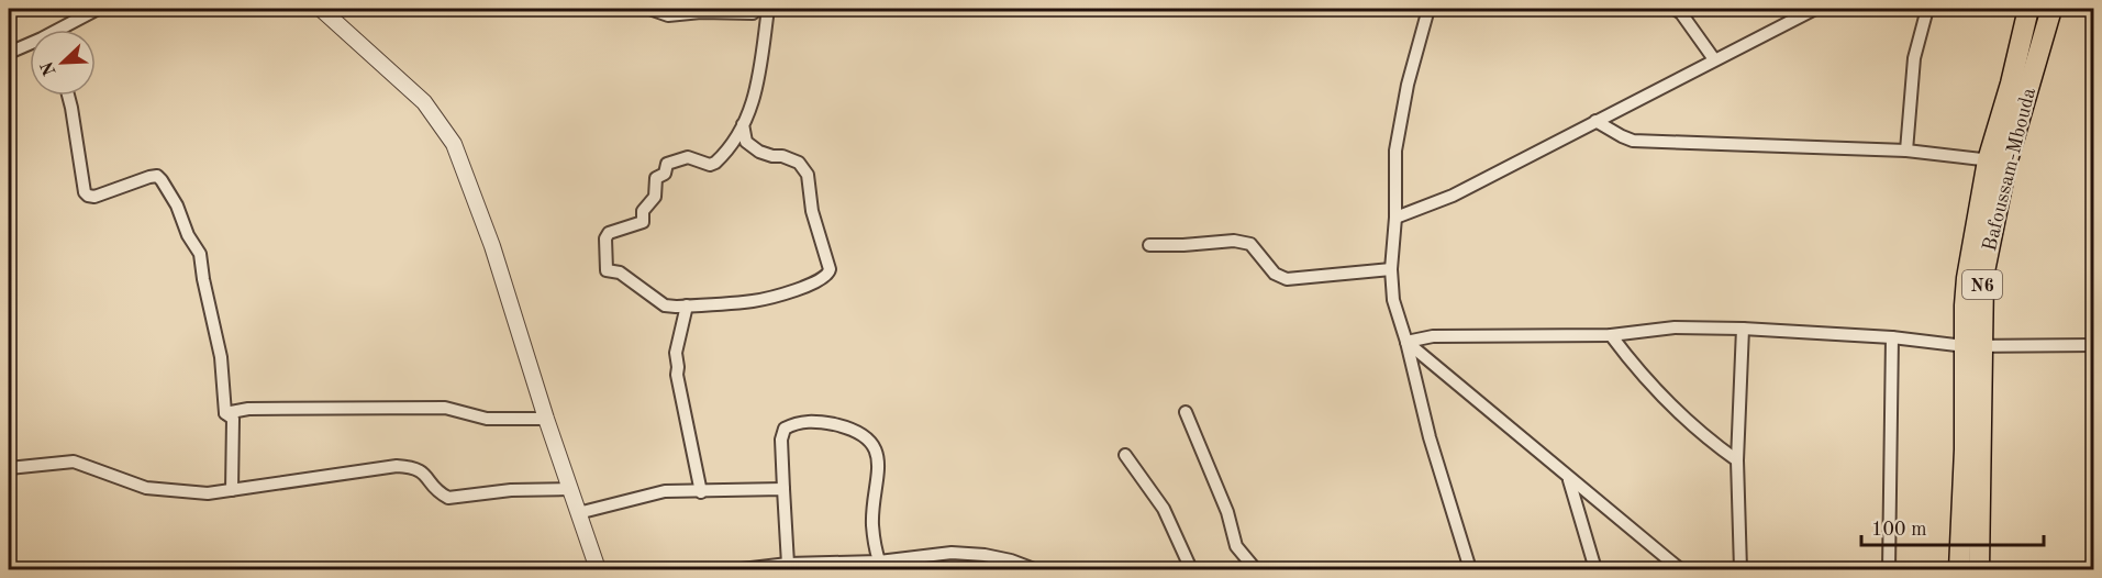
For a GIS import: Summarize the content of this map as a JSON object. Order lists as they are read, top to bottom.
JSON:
{
  "streets": {
    "highway": ["Bafoussam-Mbouda", "N6"]
  },
  "scale_bar": "100 m",
  "north": "bottom left"
}
